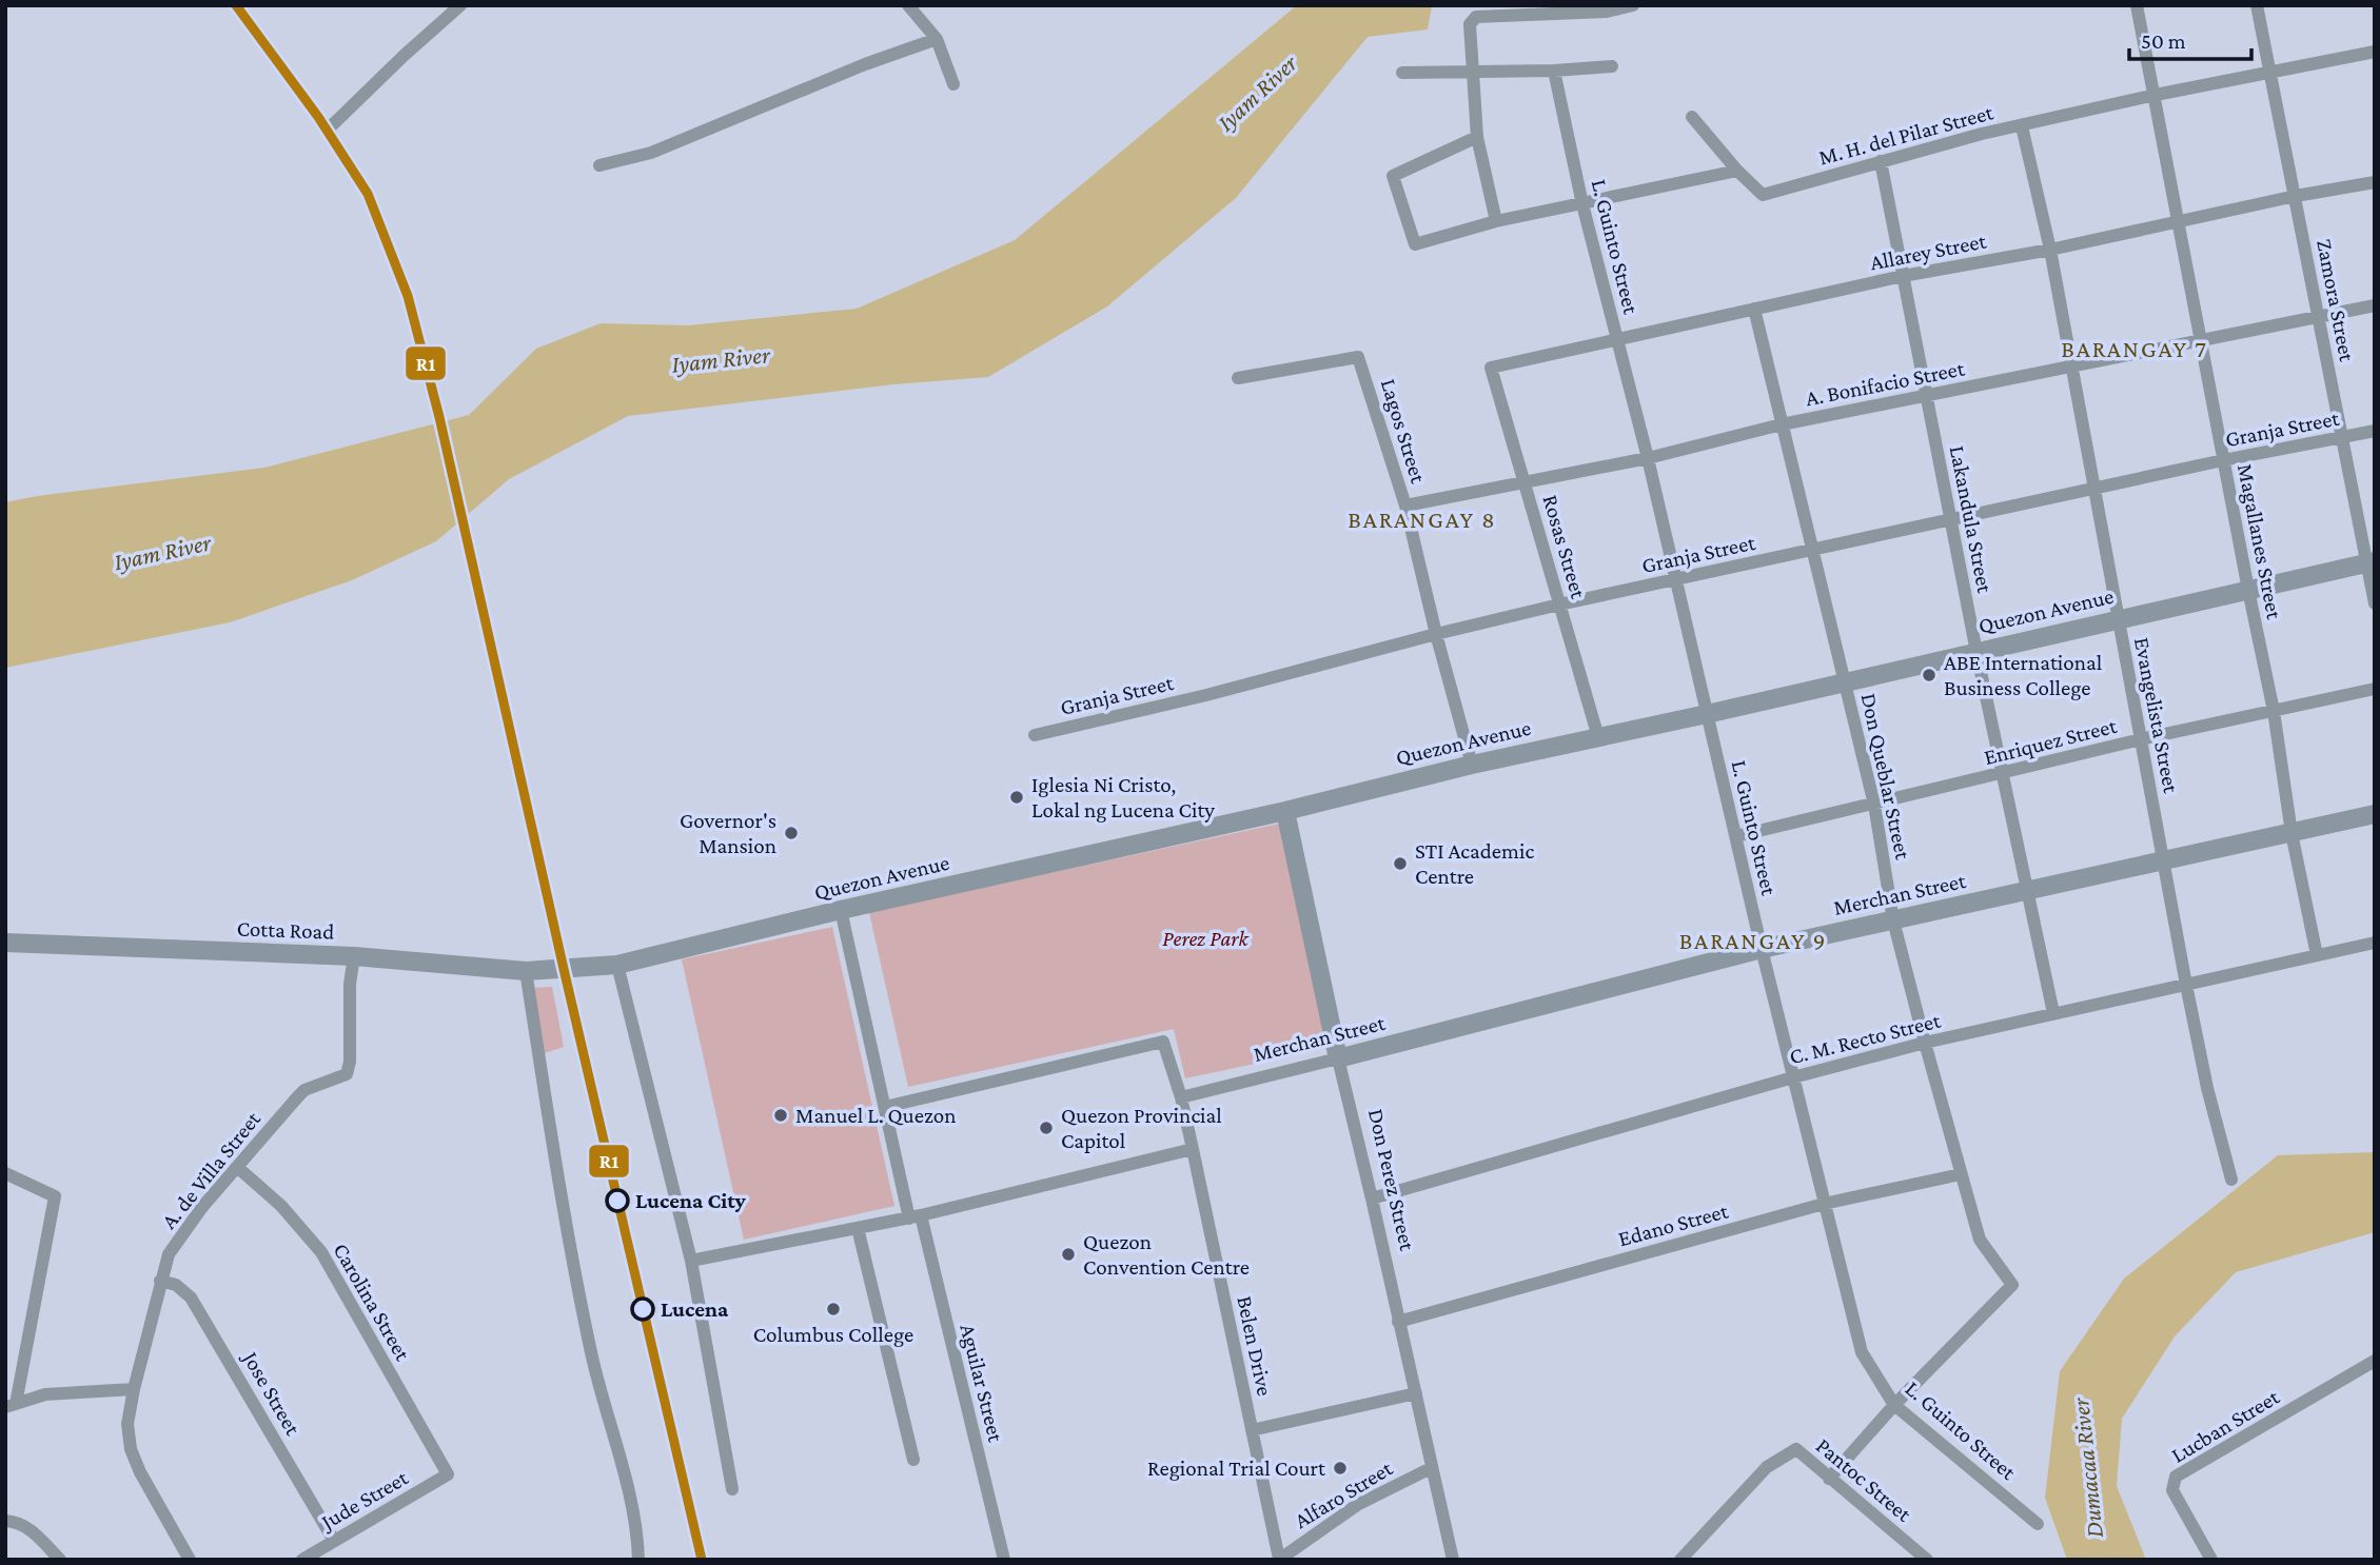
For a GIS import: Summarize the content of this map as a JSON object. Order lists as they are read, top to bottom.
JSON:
{
  "streets": {
    "main road": [
      "Quezon Avenue",
      "Merchan Street",
      "Cotta Road",
      "Don Perez Street"
    ],
    "street": [
      "M. H. del Pilar Street",
      "L. Guinto Street",
      "Allarey Street",
      "Zamora Street",
      "A. Bonifacio Street",
      "Granja Street",
      "Lagos Street",
      "Lakandula Street",
      "Magallanes Street",
      "Rosas Street",
      "Evangelista Street",
      "Enriquez Street",
      "Don Queblar Street",
      "C. M. Recto Street",
      "A. de Villa Street",
      "Edano Street",
      "Carolina Street",
      "Belen Drive",
      "Aguilar Street",
      "Jose Street",
      "Lucban Street",
      "Pantoc Street",
      "Alfaro Street",
      "Jude Street"
    ]
  },
  "crossings": [
    ["M. H. del Pilar Street", "Zamora Street"],
    ["M. H. del Pilar Street", "Lakandula Street"],
    ["M. H. del Pilar Street", "Magallanes Street"],
    ["M. H. del Pilar Street", "Evangelista Street"],
    ["L. Guinto Street", "Allarey Street"],
    ["L. Guinto Street", "A. Bonifacio Street"],
    ["L. Guinto Street", "Granja Street"],
    ["L. Guinto Street", "Quezon Avenue"],
    ["L. Guinto Street", "Enriquez Street"],
    ["L. Guinto Street", "Don Queblar Street"],
    ["L. Guinto Street", "Merchan Street"],
    ["L. Guinto Street", "C. M. Recto Street"],
    ["L. Guinto Street", "Edano Street"],
    ["Allarey Street", "Zamora Street"],
    ["Allarey Street", "Lakandula Street"],
    ["Allarey Street", "Magallanes Street"],
    ["Allarey Street", "Rosas Street"],
    ["Allarey Street", "Evangelista Street"],
    ["Allarey Street", "Don Queblar Street"],
    ["Zamora Street", "A. Bonifacio Street"],
    ["Zamora Street", "Granja Street"],
    ["Zamora Street", "Quezon Avenue"],
    ["A. Bonifacio Street", "Lagos Street"],
    ["A. Bonifacio Street", "Lakandula Street"],
    ["A. Bonifacio Street", "Magallanes Street"],
    ["A. Bonifacio Street", "Rosas Street"],
    ["A. Bonifacio Street", "Evangelista Street"],
    ["A. Bonifacio Street", "Don Queblar Street"],
    ["Granja Street", "Lagos Street"],
    ["Granja Street", "Lakandula Street"],
    ["Granja Street", "Magallanes Street"],
    ["Granja Street", "Rosas Street"],
    ["Granja Street", "Evangelista Street"],
    ["Granja Street", "Don Queblar Street"],
    ["Lagos Street", "Quezon Avenue"],
    ["Lakandula Street", "Quezon Avenue"],
    ["Lakandula Street", "Enriquez Street"],
    ["Lakandula Street", "Merchan Street"],
    ["Lakandula Street", "C. M. Recto Street"],
    ["Magallanes Street", "Quezon Avenue"],
    ["Magallanes Street", "Enriquez Street"],
    ["Magallanes Street", "Merchan Street"],
    ["Magallanes Street", "C. M. Recto Street"],
    ["Rosas Street", "Quezon Avenue"],
    ["Quezon Avenue", "Evangelista Street"],
    ["Quezon Avenue", "Don Queblar Street"],
    ["Quezon Avenue", "Cotta Road"],
    ["Quezon Avenue", "Don Perez Street"],
    ["Quezon Avenue", "Aguilar Street"],
    ["Evangelista Street", "Enriquez Street"],
    ["Evangelista Street", "Merchan Street"],
    ["Evangelista Street", "C. M. Recto Street"],
    ["Enriquez Street", "Don Queblar Street"],
    ["Don Queblar Street", "Merchan Street"],
    ["Don Queblar Street", "C. M. Recto Street"],
    ["Don Queblar Street", "Edano Street"],
    ["Merchan Street", "Don Perez Street"],
    ["Merchan Street", "Belen Drive"],
    ["Cotta Road", "A. de Villa Street"],
    ["C. M. Recto Street", "Don Perez Street"],
    ["A. de Villa Street", "Carolina Street"],
    ["A. de Villa Street", "Jose Street"],
    ["Don Perez Street", "Edano Street"],
    ["Don Perez Street", "Alfaro Street"],
    ["Carolina Street", "Jude Street"],
    ["Belen Drive", "Aguilar Street"],
    ["Belen Drive", "Alfaro Street"],
    ["Jose Street", "Jude Street"]
  ],
  "districts": ["BARANGAY 7", "BARANGAY 8", "BARANGAY 9"],
  "water": ["Iyam River", "Dumacaa River"],
  "parks": ["Perez Park"],
  "places": [
    "ABE International Business College",
    "Iglesia Ni Cristo, Lokal ng Lucena City",
    "Governor's Mansion",
    "STI Academic Centre",
    "Manuel L. Quezon",
    "Quezon Provincial Capitol",
    "Lucena City",
    "Quezon Convention Centre",
    "Lucena",
    "Columbus College",
    "Regional Trial Court"
  ],
  "lines": ["transit line R1"],
  "scale_bar": "50 m"
}
